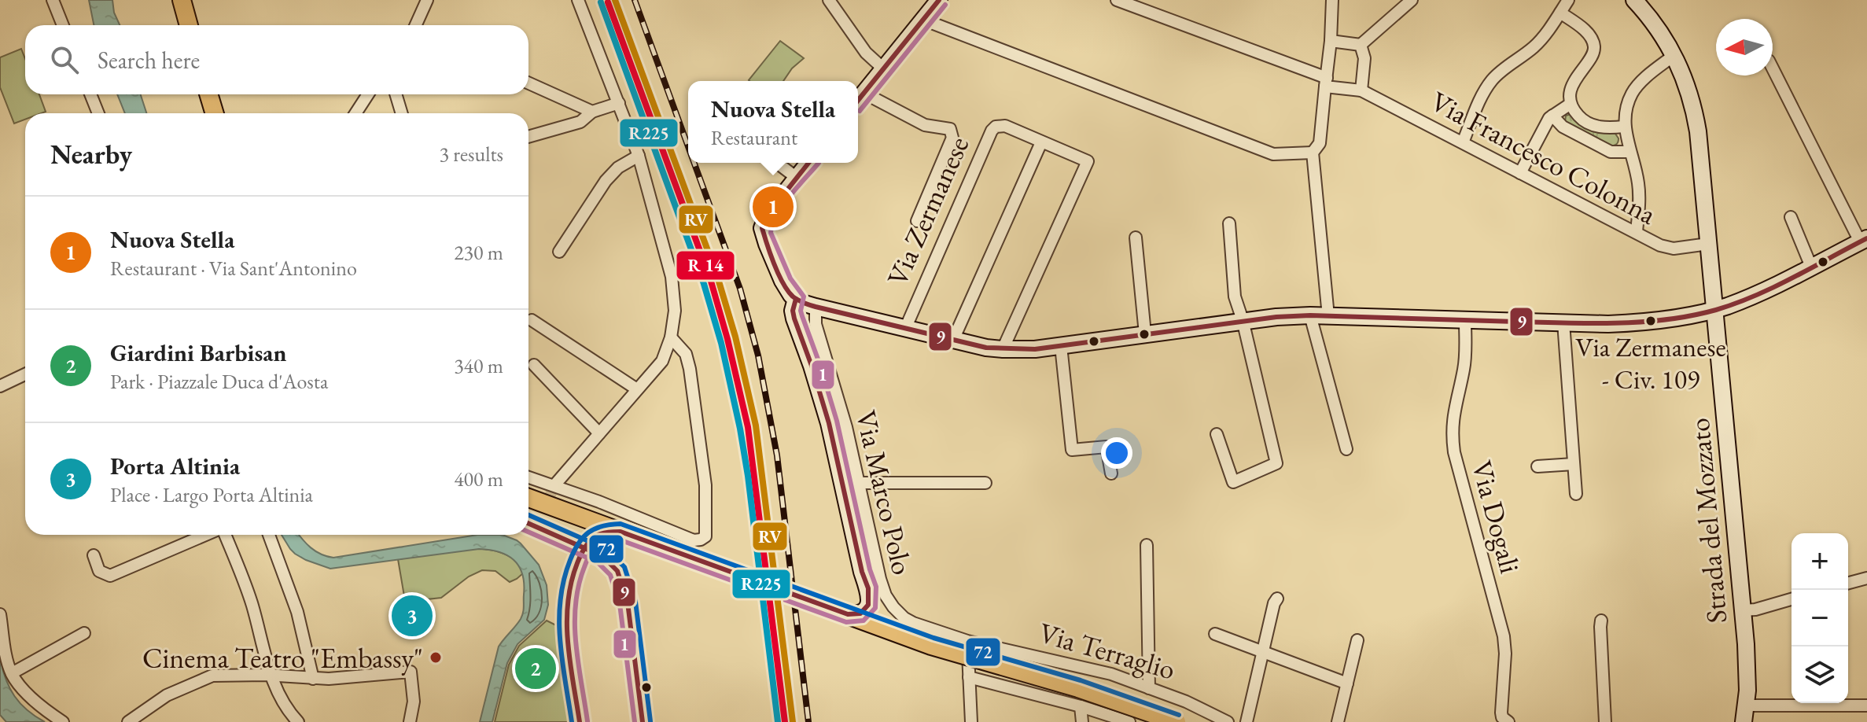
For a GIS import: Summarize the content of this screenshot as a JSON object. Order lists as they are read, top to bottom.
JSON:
{
  "streets": {
    "main road": ["Via Terraglio"],
    "street": [
      "Via Francesco Colonna",
      "Via Zermanese",
      "Via Marco Polo",
      "Via Dogali",
      "Strada del Mozzato"
    ]
  },
  "crossings": [
    ["Via Francesco Colonna", "Strada del Mozzato"],
    ["Via Zermanese", "Via Marco Polo"],
    ["Via Zermanese", "Via Dogali"],
    ["Via Zermanese", "Strada del Mozzato"],
    ["Via Marco Polo", "Via Terraglio"]
  ],
  "places": ["Via Zermanese - Civ. 109", "Cinema Teatro \"Embassy\""],
  "lines": [
    "transit line RV",
    "transit line 9",
    "transit line R225",
    "transit line 1",
    "transit line 72"
  ],
  "north": "left",
  "page": {
    "search": "Search here",
    "popup": ["Nuova Stella", "Restaurant"],
    "heading": ["Nearby", "3 results"],
    "pins": ["1", "3", "2"],
    "list": [
      {
        "mark": "1",
        "name": "Nuova Stella",
        "note": "Restaurant · Via Sant'Antonino",
        "value": "230 m"
      },
      {
        "mark": "2",
        "name": "Giardini Barbisan",
        "note": "Park · Piazzale Duca d'Aosta",
        "value": "340 m"
      },
      {
        "mark": "3",
        "name": "Porta Altinia",
        "note": "Place · Largo Porta Altinia",
        "value": "400 m"
      }
    ],
    "map_buttons": ["+", "−"]
  }
}
